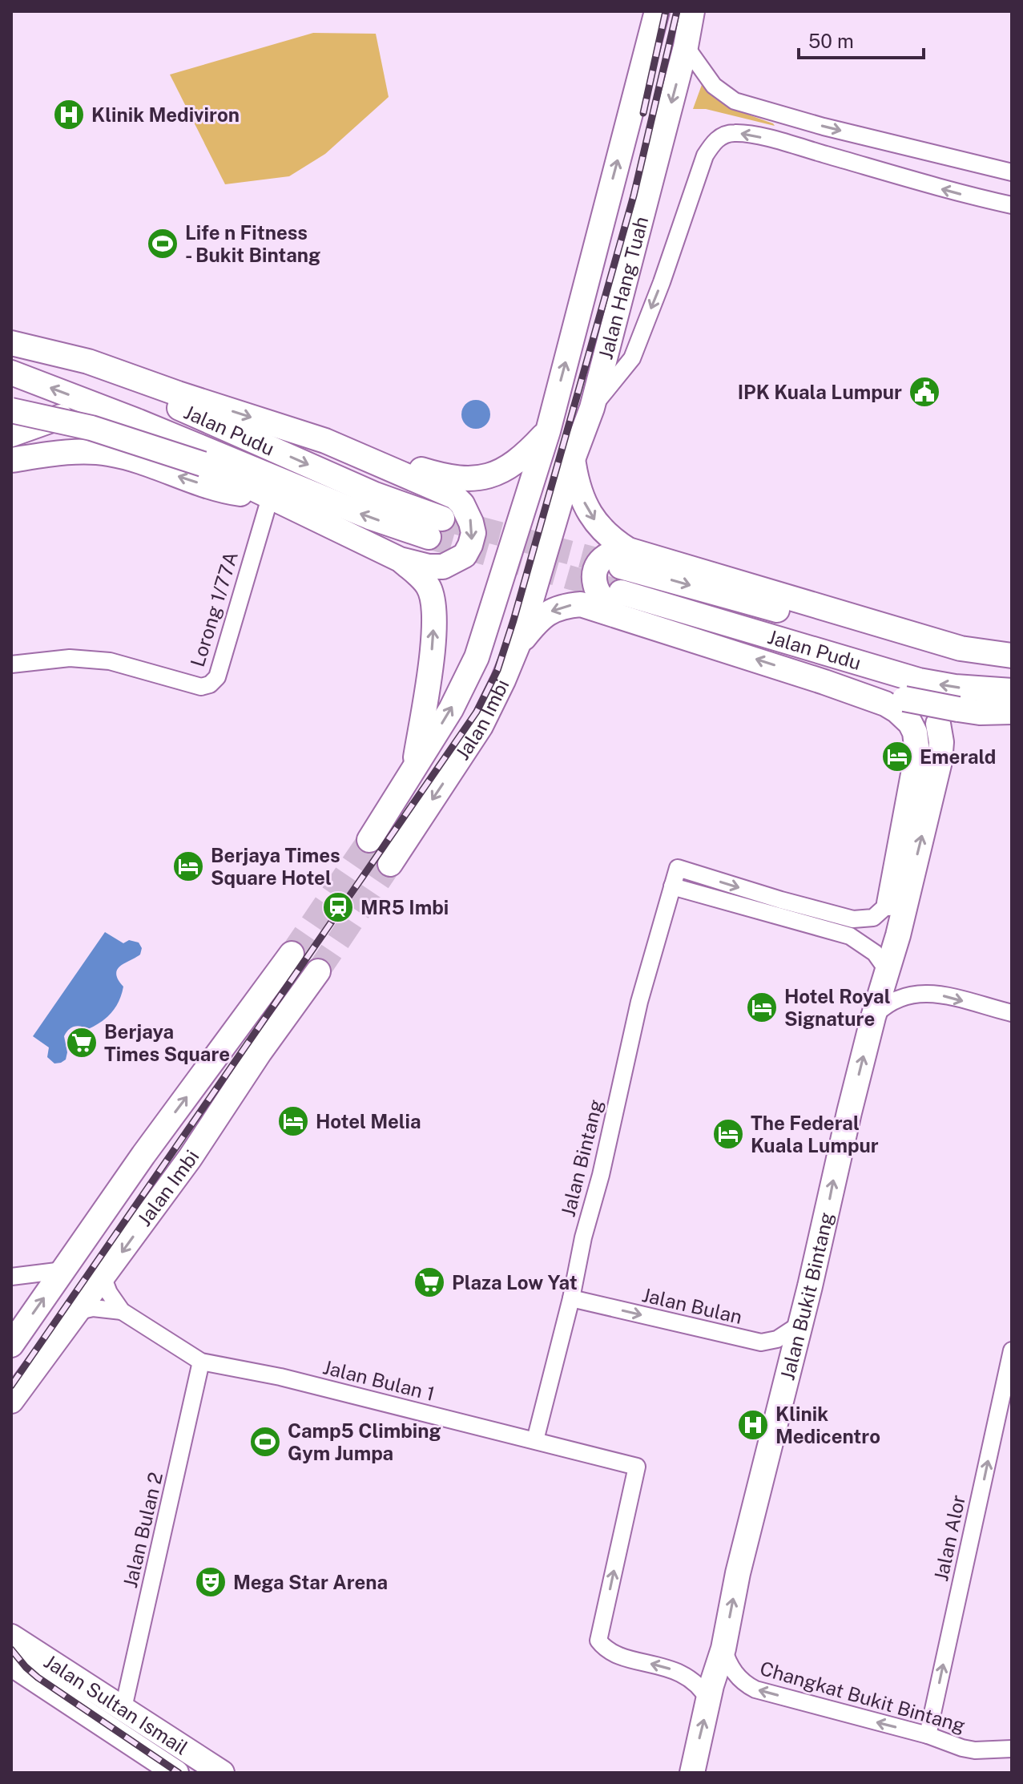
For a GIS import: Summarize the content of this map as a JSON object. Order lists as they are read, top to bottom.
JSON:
{
  "streets": {
    "main road": [
      "Jalan Hang Tuah",
      "Jalan Pudu",
      "Jalan Imbi",
      "Jalan Bukit Bintang",
      "Jalan Sultan Ismail"
    ],
    "street": [
      "Lorong 1/77A",
      "Jalan Bintang",
      "Jalan Bulan",
      "Jalan Bulan 1",
      "Jalan Bulan 2",
      "Jalan Alor",
      "Changkat Bukit Bintang"
    ]
  },
  "crossings": [
    ["Jalan Hang Tuah", "Jalan Imbi"],
    ["Jalan Imbi", "Jalan Bulan 1"],
    ["Jalan Bintang", "Jalan Bulan"],
    ["Jalan Bintang", "Jalan Bulan 1"],
    ["Jalan Bukit Bintang", "Jalan Bulan"],
    ["Jalan Bukit Bintang", "Jalan Bulan 1"],
    ["Jalan Bukit Bintang", "Changkat Bukit Bintang"],
    ["Jalan Bulan 1", "Jalan Bulan 2"],
    ["Jalan Bulan 2", "Jalan Sultan Ismail"],
    ["Jalan Alor", "Changkat Bukit Bintang"]
  ],
  "one_way": [
    "Jalan Bukit Bintang",
    "Jalan Bulan",
    "Jalan Alor",
    "Changkat Bukit Bintang"
  ],
  "places": {
    "hospital": ["Klinik Mediviron", "Klinik Medicentro"],
    "sports": ["Life n Fitness - Bukit Bintang", "Camp5 Climbing Gym Jumpa"],
    "public building": ["IPK Kuala Lumpur"],
    "hotel": [
      "Emerald",
      "Berjaya Times Square Hotel",
      "Hotel Royal Signature",
      "Hotel Melia",
      "The Federal Kuala Lumpur"
    ],
    "station": ["MR5 Imbi"],
    "supermarket": ["Berjaya Times Square", "Plaza Low Yat"],
    "theatre": ["Mega Star Arena"]
  },
  "scale_bar": "50 m"
}
